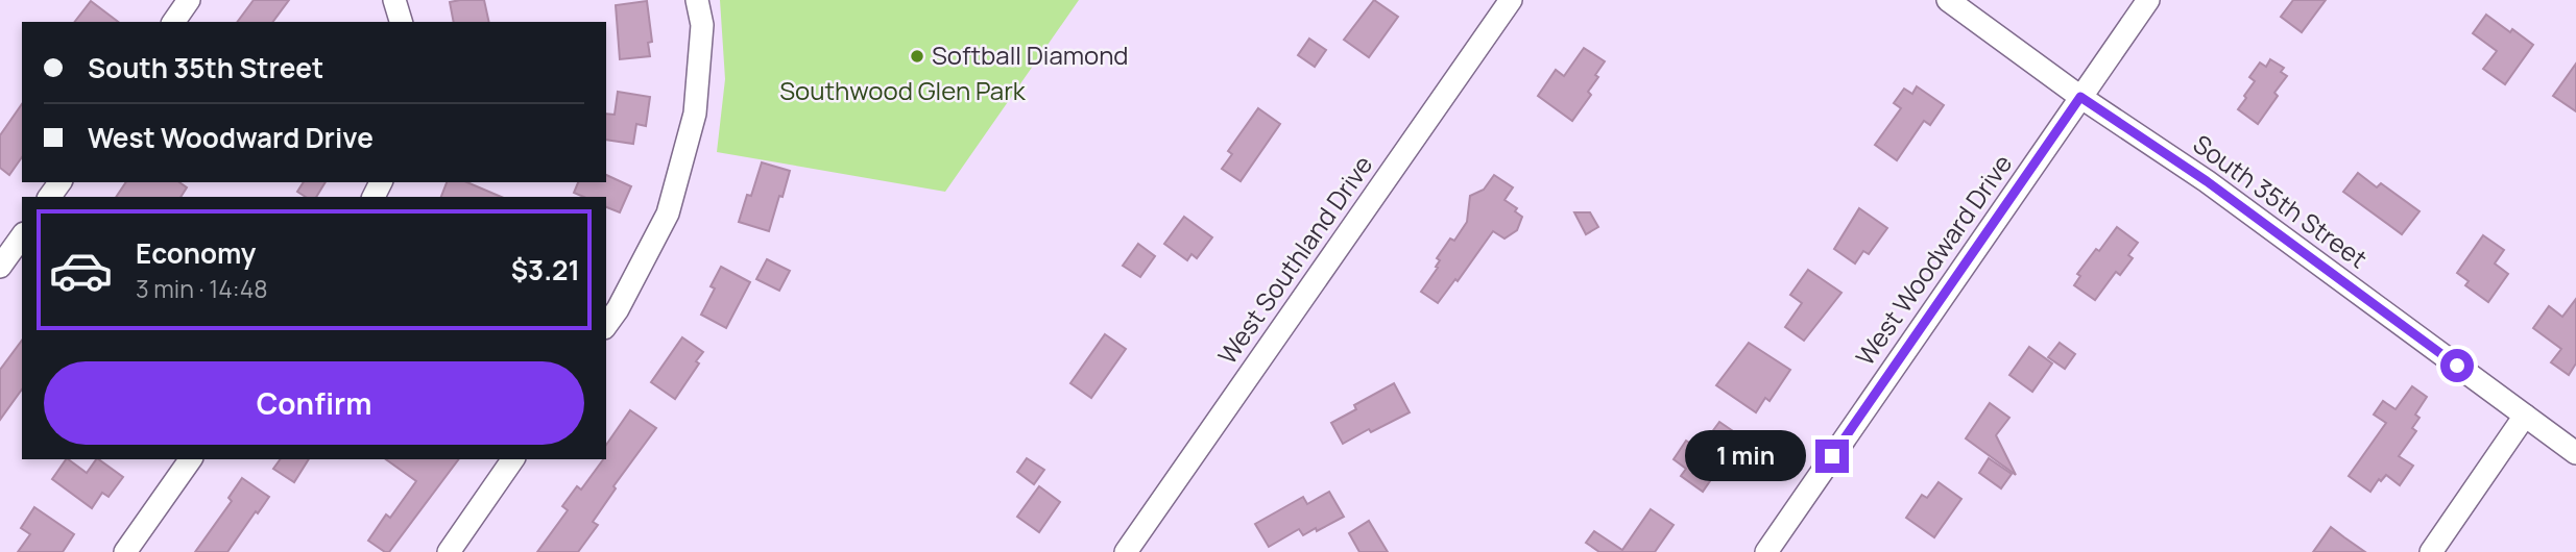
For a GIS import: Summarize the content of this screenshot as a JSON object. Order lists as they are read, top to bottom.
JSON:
{
  "streets": {
    "street": ["South 35th Street", "West Southland Drive", "West Woodward Drive"]
  },
  "crossings": [
    ["South 35th Street", "West Woodward Drive"]
  ],
  "parks": ["Southwood Glen Park"],
  "places": ["Softball Diamond"],
  "page": {
    "banner": ["South 35th Street", "West Woodward Drive"],
    "list": [
      {
        "name": "Economy",
        "note": "3 min · 14:48",
        "value": "$3.21"
      }
    ],
    "buttons": "Confirm",
    "bubble": "1 min"
  }
}
